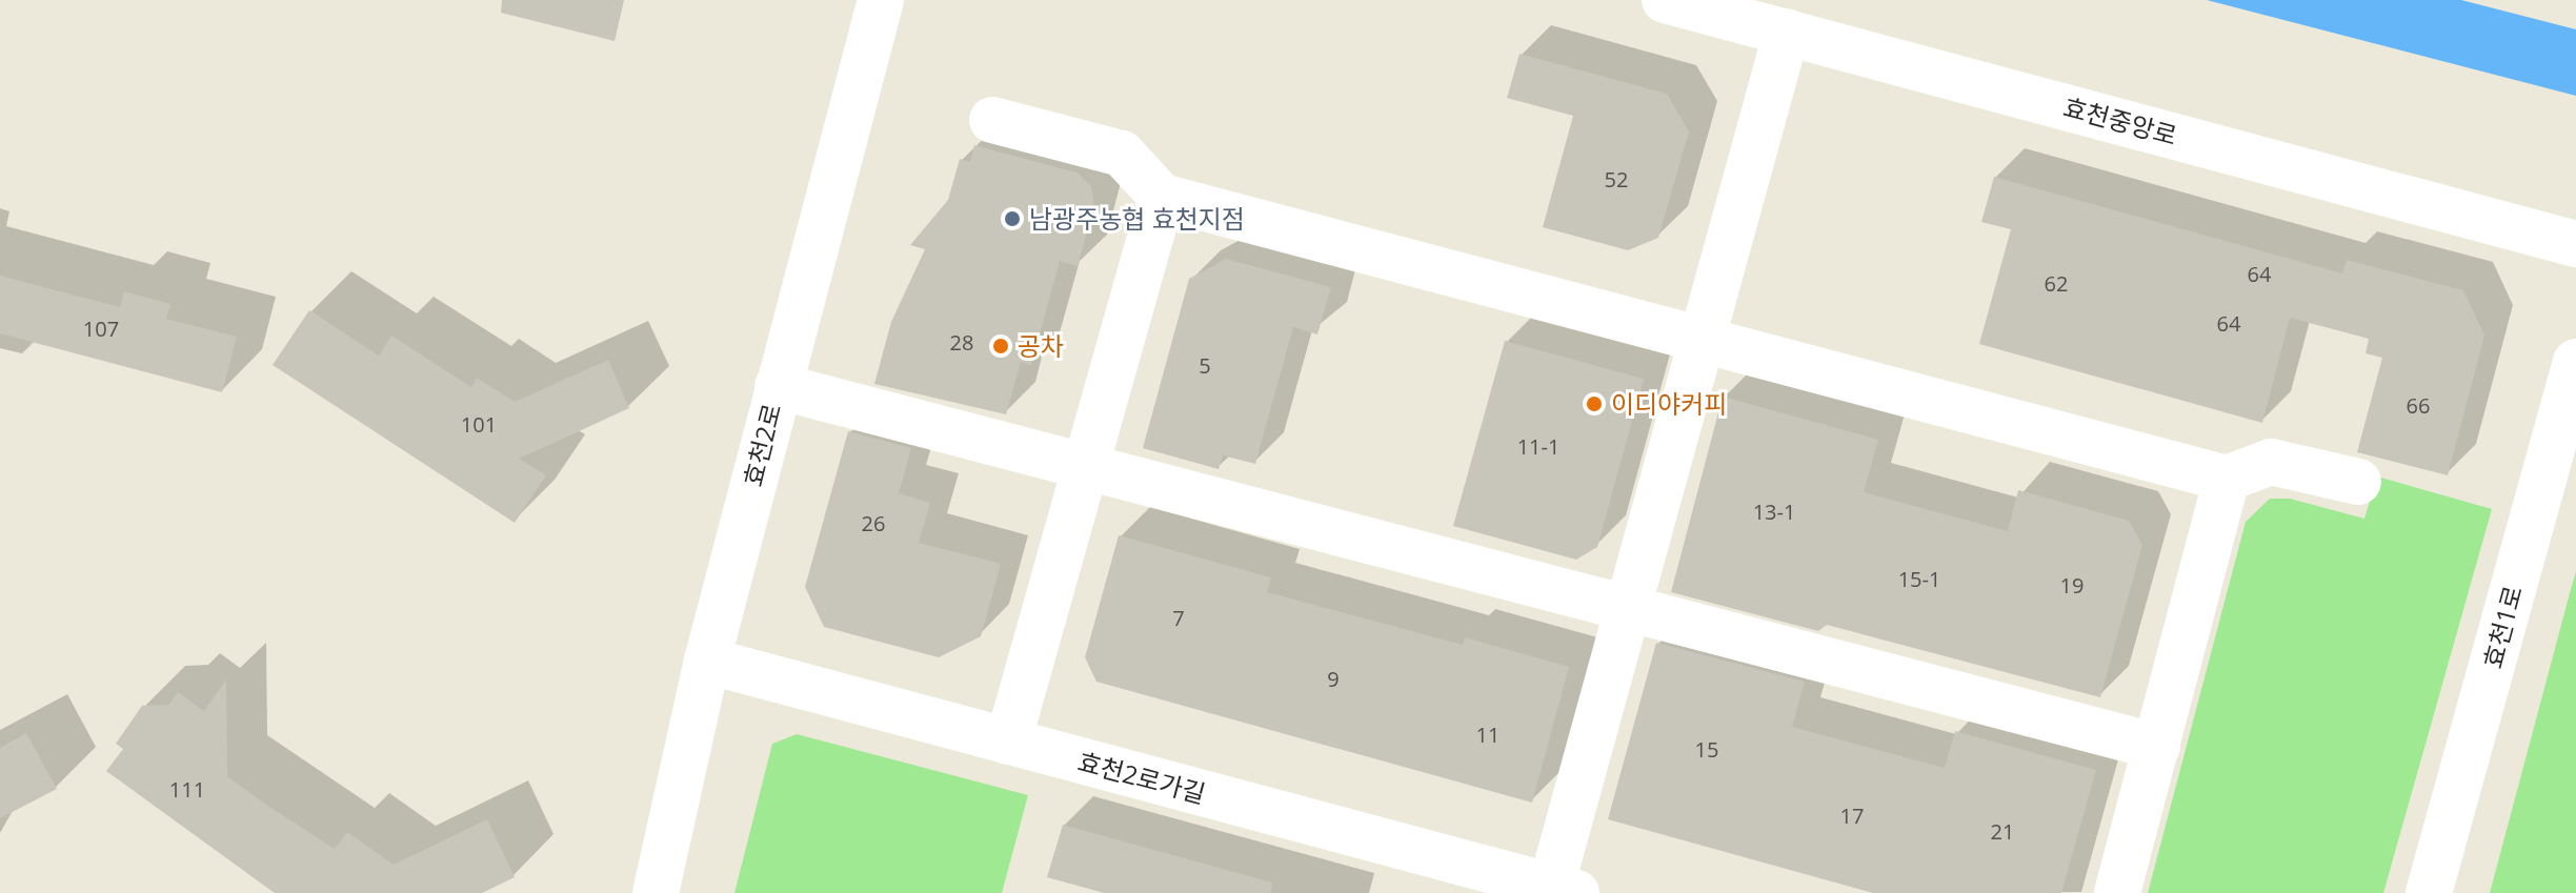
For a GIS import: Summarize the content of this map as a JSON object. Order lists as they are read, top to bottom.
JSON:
{
  "streets": {
    "street": [
      "효천중앙로",
      "효천2로",
      "효천1로",
      "효천2로가길"
    ]
  },
  "crossings": [
    ["효천2로", "효천2로가길"]
  ],
  "places": ["남광주농협 효천지점", "공차", "이디야커피"],
  "house_numbers": [
    "52",
    "64",
    "62",
    "64",
    "107",
    "28",
    "5",
    "66",
    "101",
    "11-1",
    "13-1",
    "26",
    "15-1",
    "19",
    "7",
    "9",
    "11",
    "15",
    "111",
    "17",
    "21"
  ]
}
